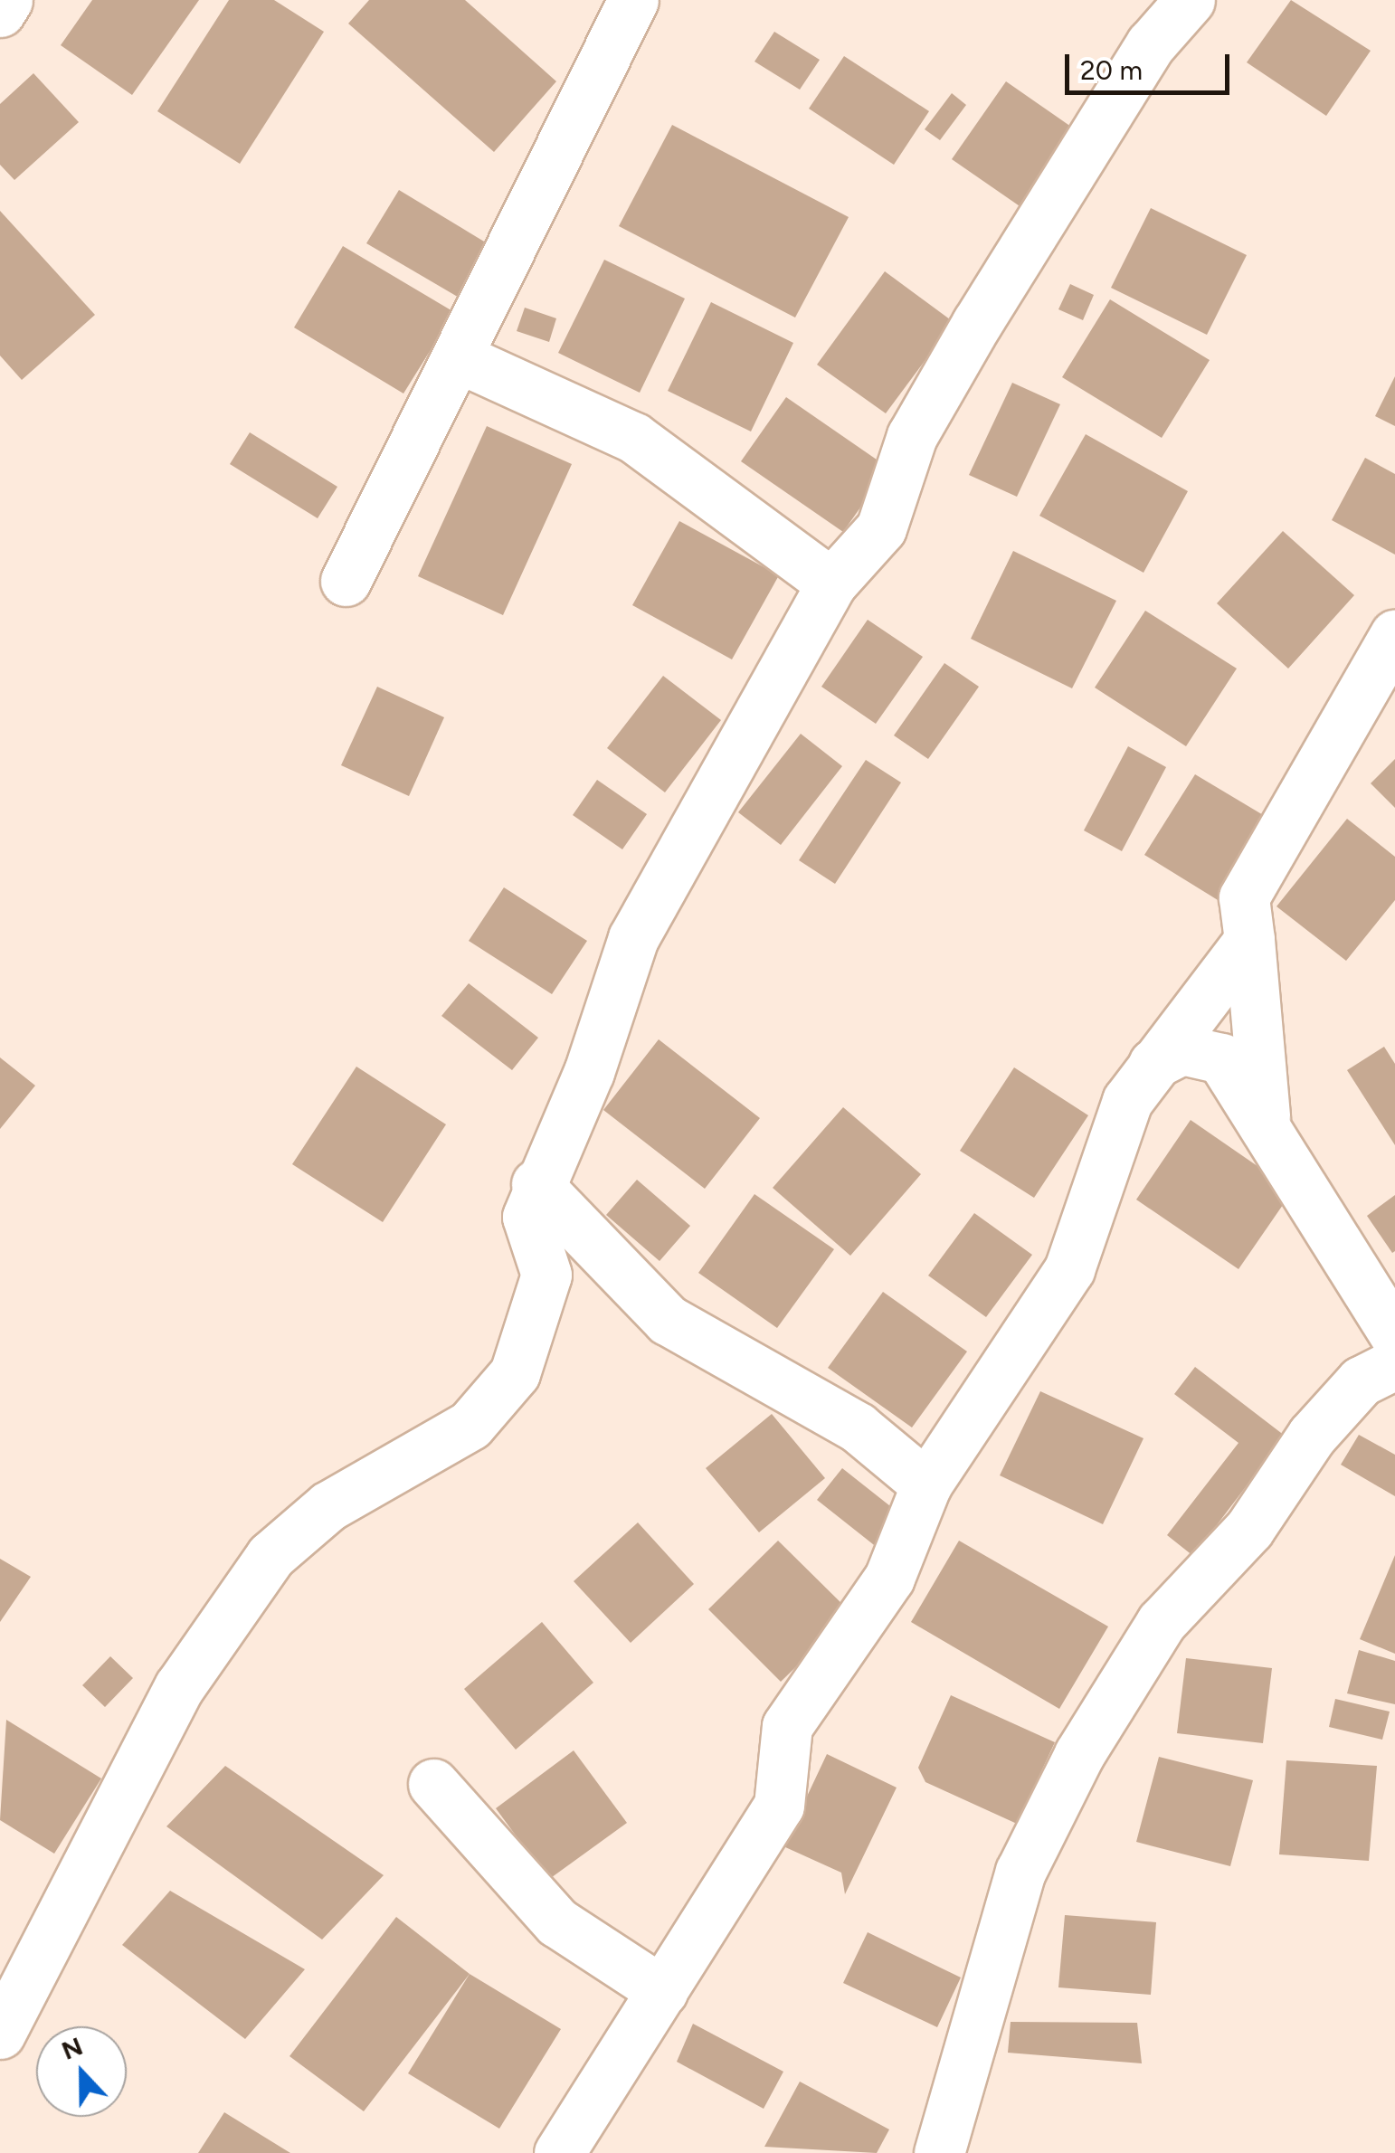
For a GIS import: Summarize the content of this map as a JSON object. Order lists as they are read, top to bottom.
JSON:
{
  "scale_bar": "20 m",
  "north": "top"
}
